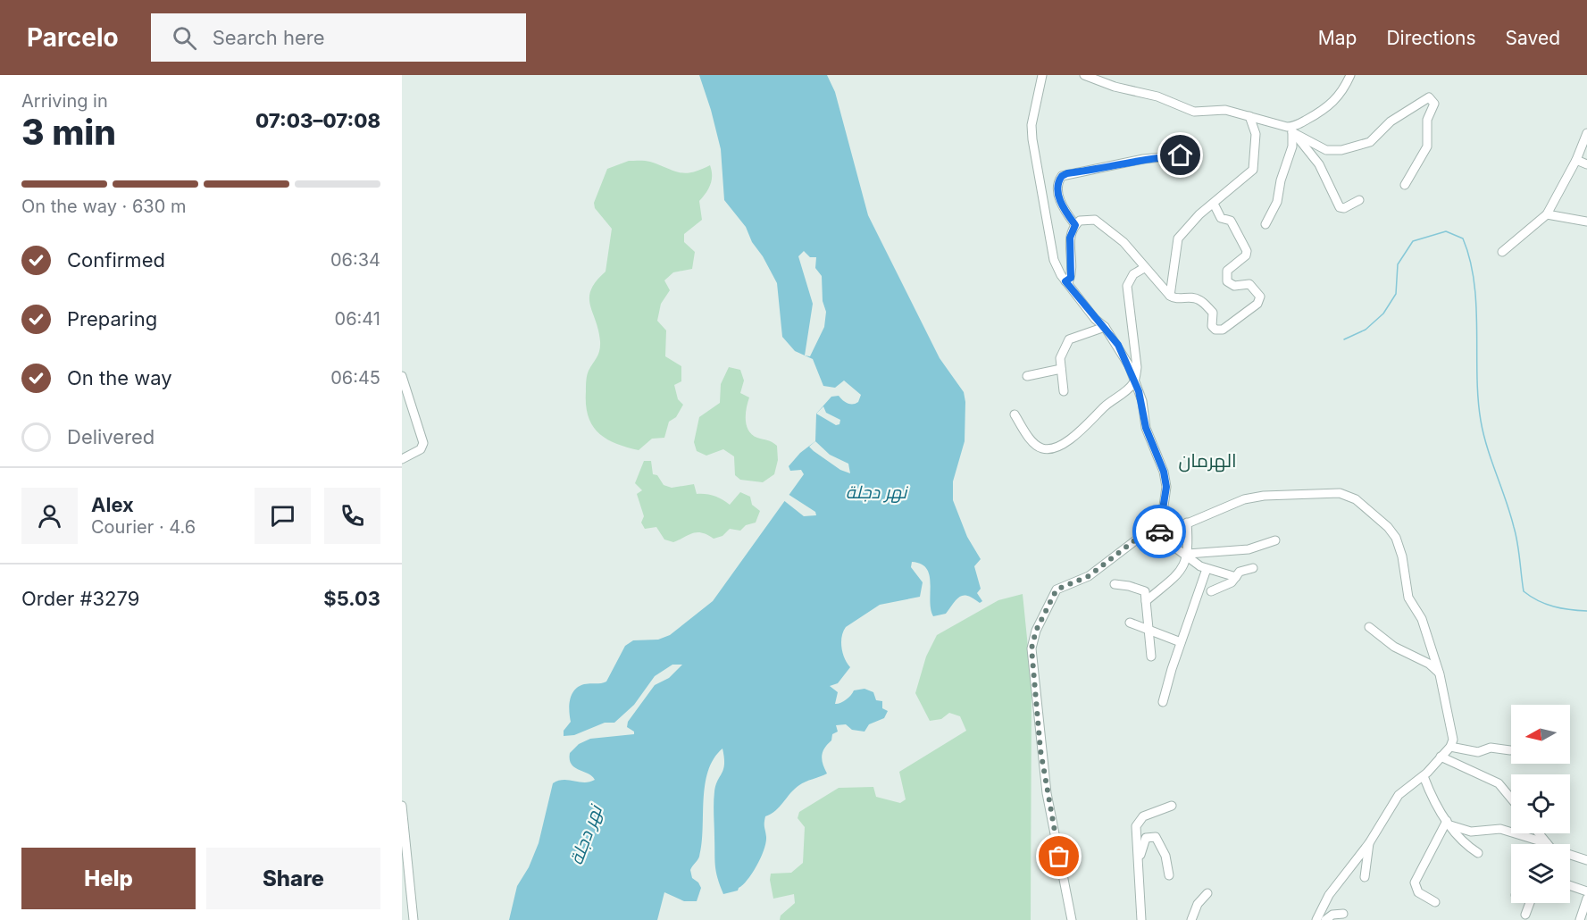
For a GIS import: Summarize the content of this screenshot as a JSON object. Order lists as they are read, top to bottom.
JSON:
{
  "districts": ["الهرمان"],
  "water": ["نهر دجلة"],
  "north": "left",
  "page": {
    "header": "Parcelo",
    "search": "Search here",
    "nav": ["Map", "Directions", "Saved"],
    "heading": ["3 min", "Arriving in", "07:03–07:08"],
    "panel": [
      "Alex",
      "Courier · 4.6",
      "Order #3279",
      "$5.03"
    ],
    "bar": "On the way · 630 m",
    "list": [
      ["Confirmed", "06:34"],
      ["Preparing", "06:41"],
      ["On the way", "06:45"],
      "Delivered"
    ],
    "buttons": ["Help", "Share"]
  }
}
